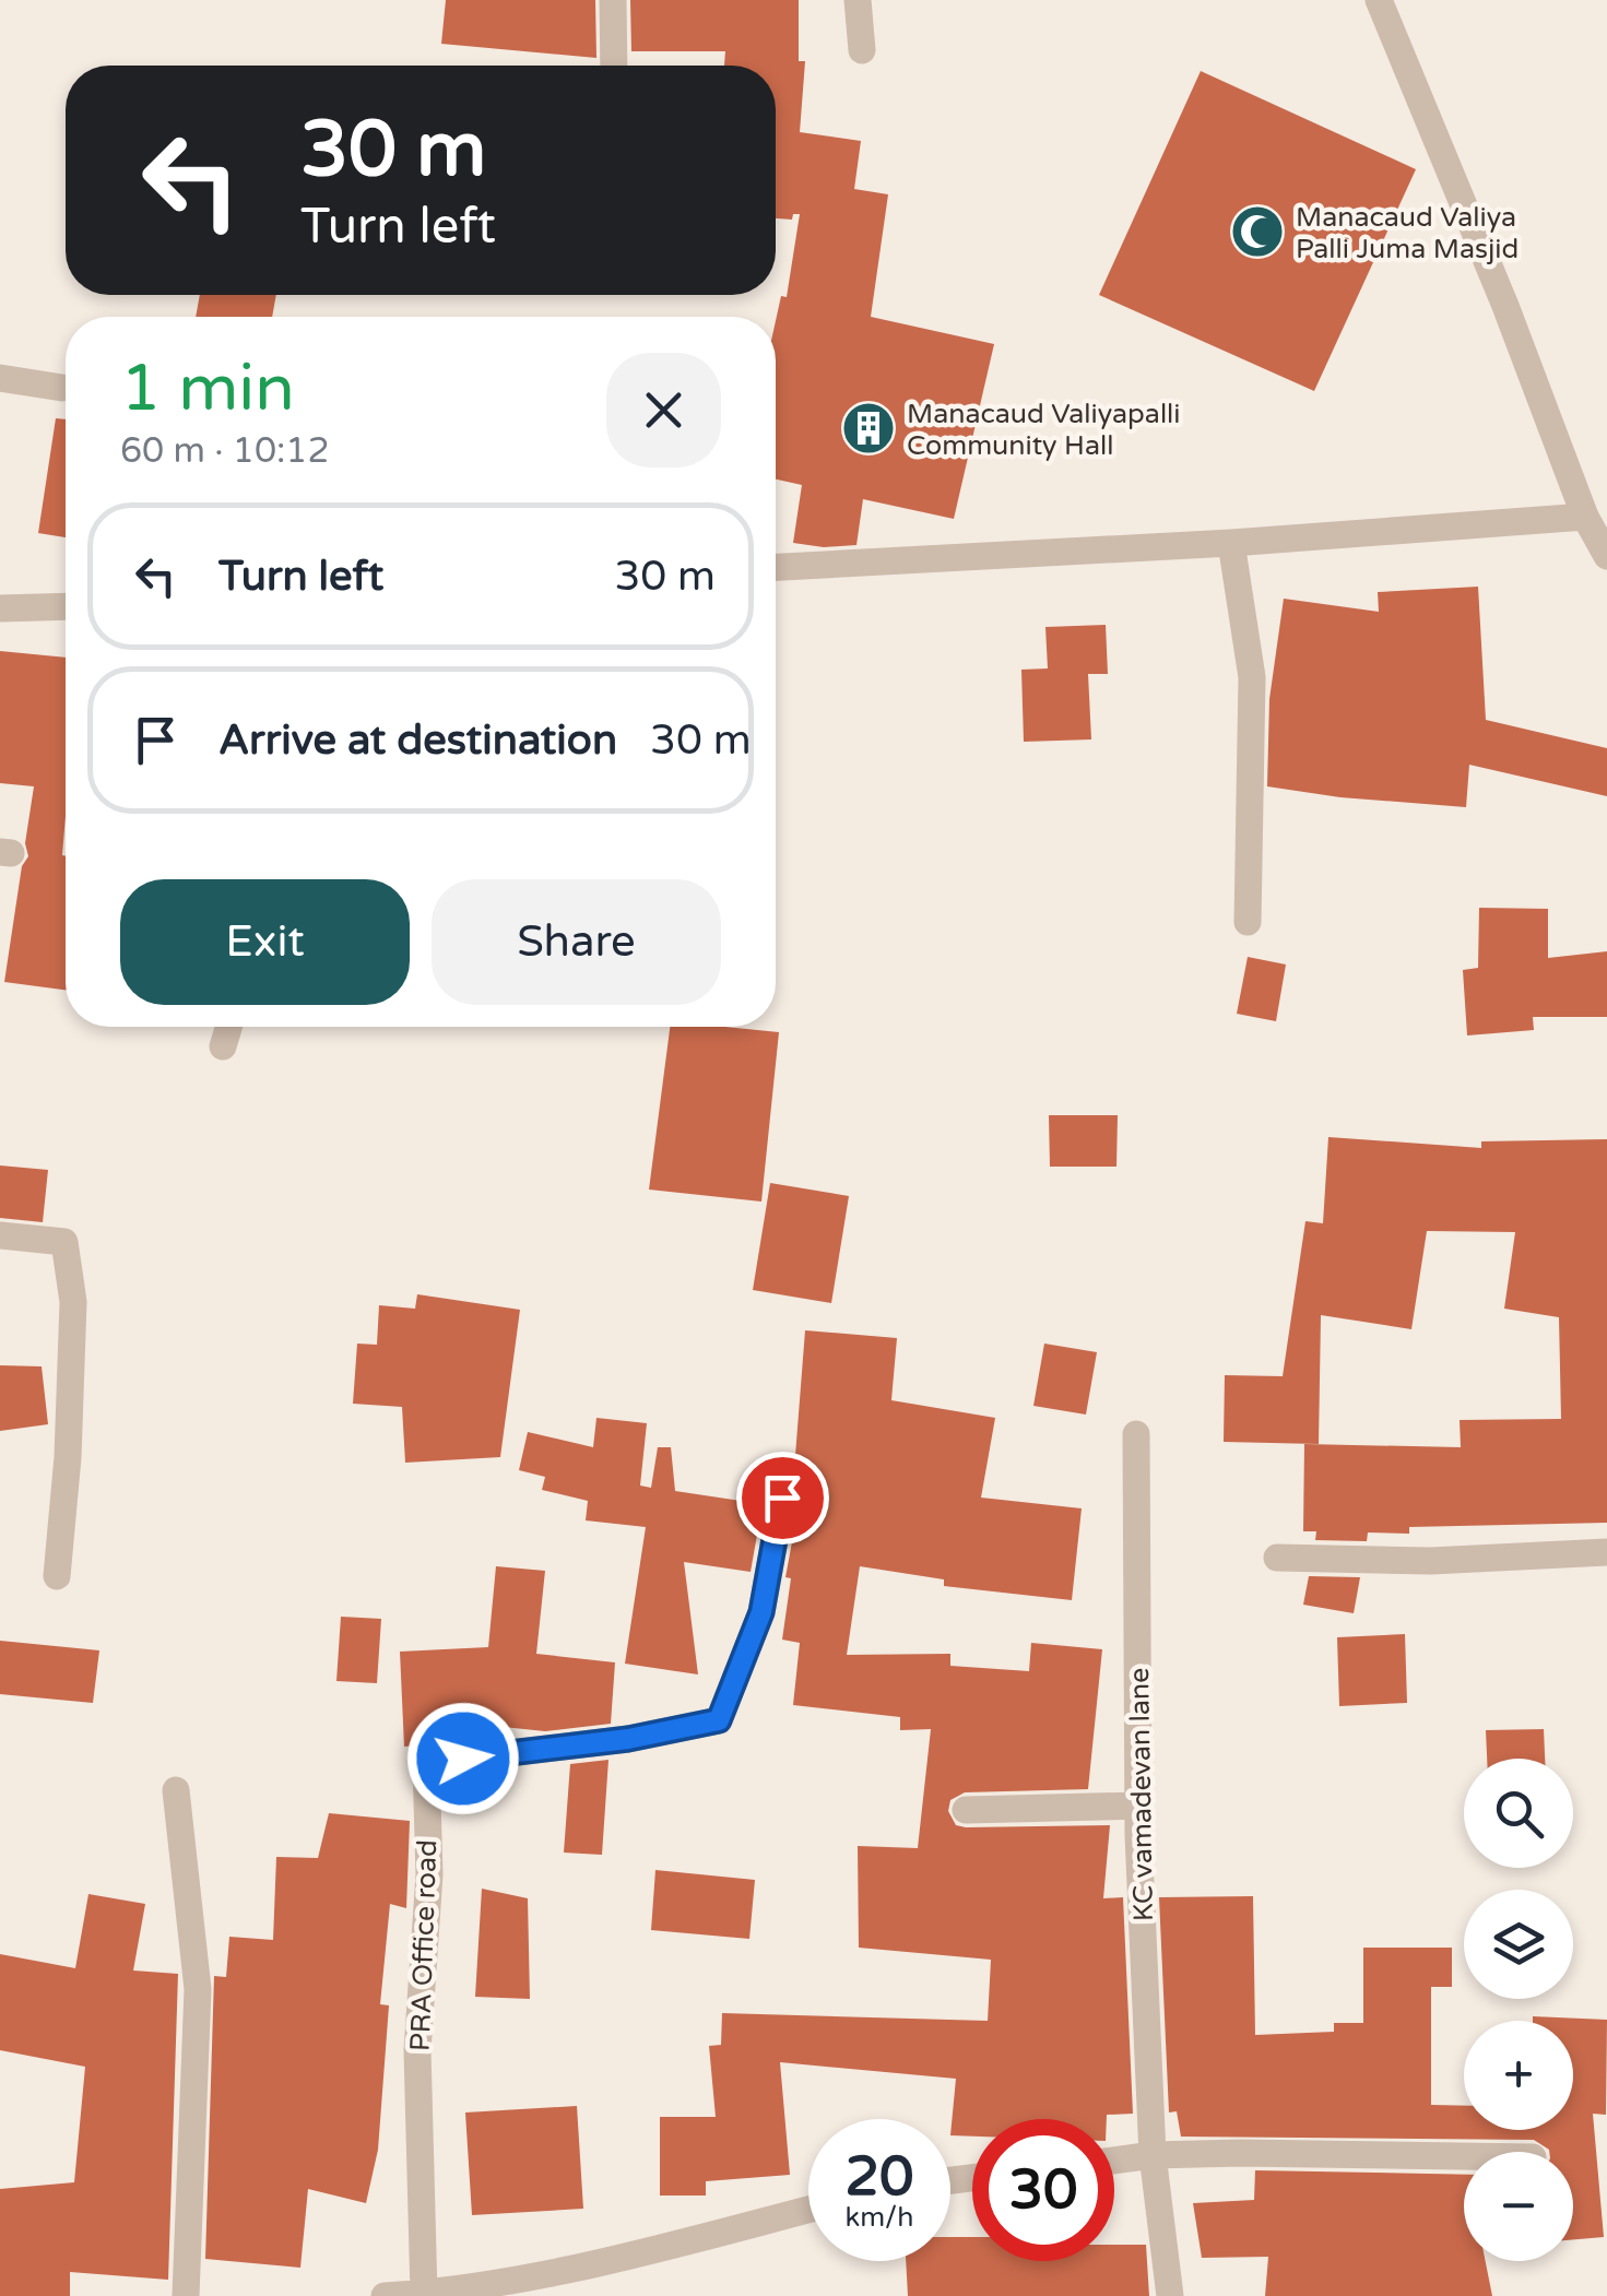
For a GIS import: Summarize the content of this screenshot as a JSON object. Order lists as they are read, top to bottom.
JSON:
{
  "streets": {
    "street": ["KC vamadevan lane", "PRA Office road"]
  },
  "places": {
    "mosque": ["Manacaud Valiya Palli Juma Masjid"],
    "building": ["Manacaud Valiyapalli Community Hall"]
  },
  "page": {
    "turn": ["30 m", "Turn left"],
    "heading": ["1 min", "60 m · 10:12"],
    "list": [
      {
        "name": "Turn left",
        "value": "30 m"
      },
      {
        "name": "Arrive at destination",
        "value": "30 m"
      }
    ],
    "buttons": ["Exit", "Share"],
    "map_buttons": ["+", "−"],
    "speed": "20 km/h",
    "limit": "30"
  }
}
